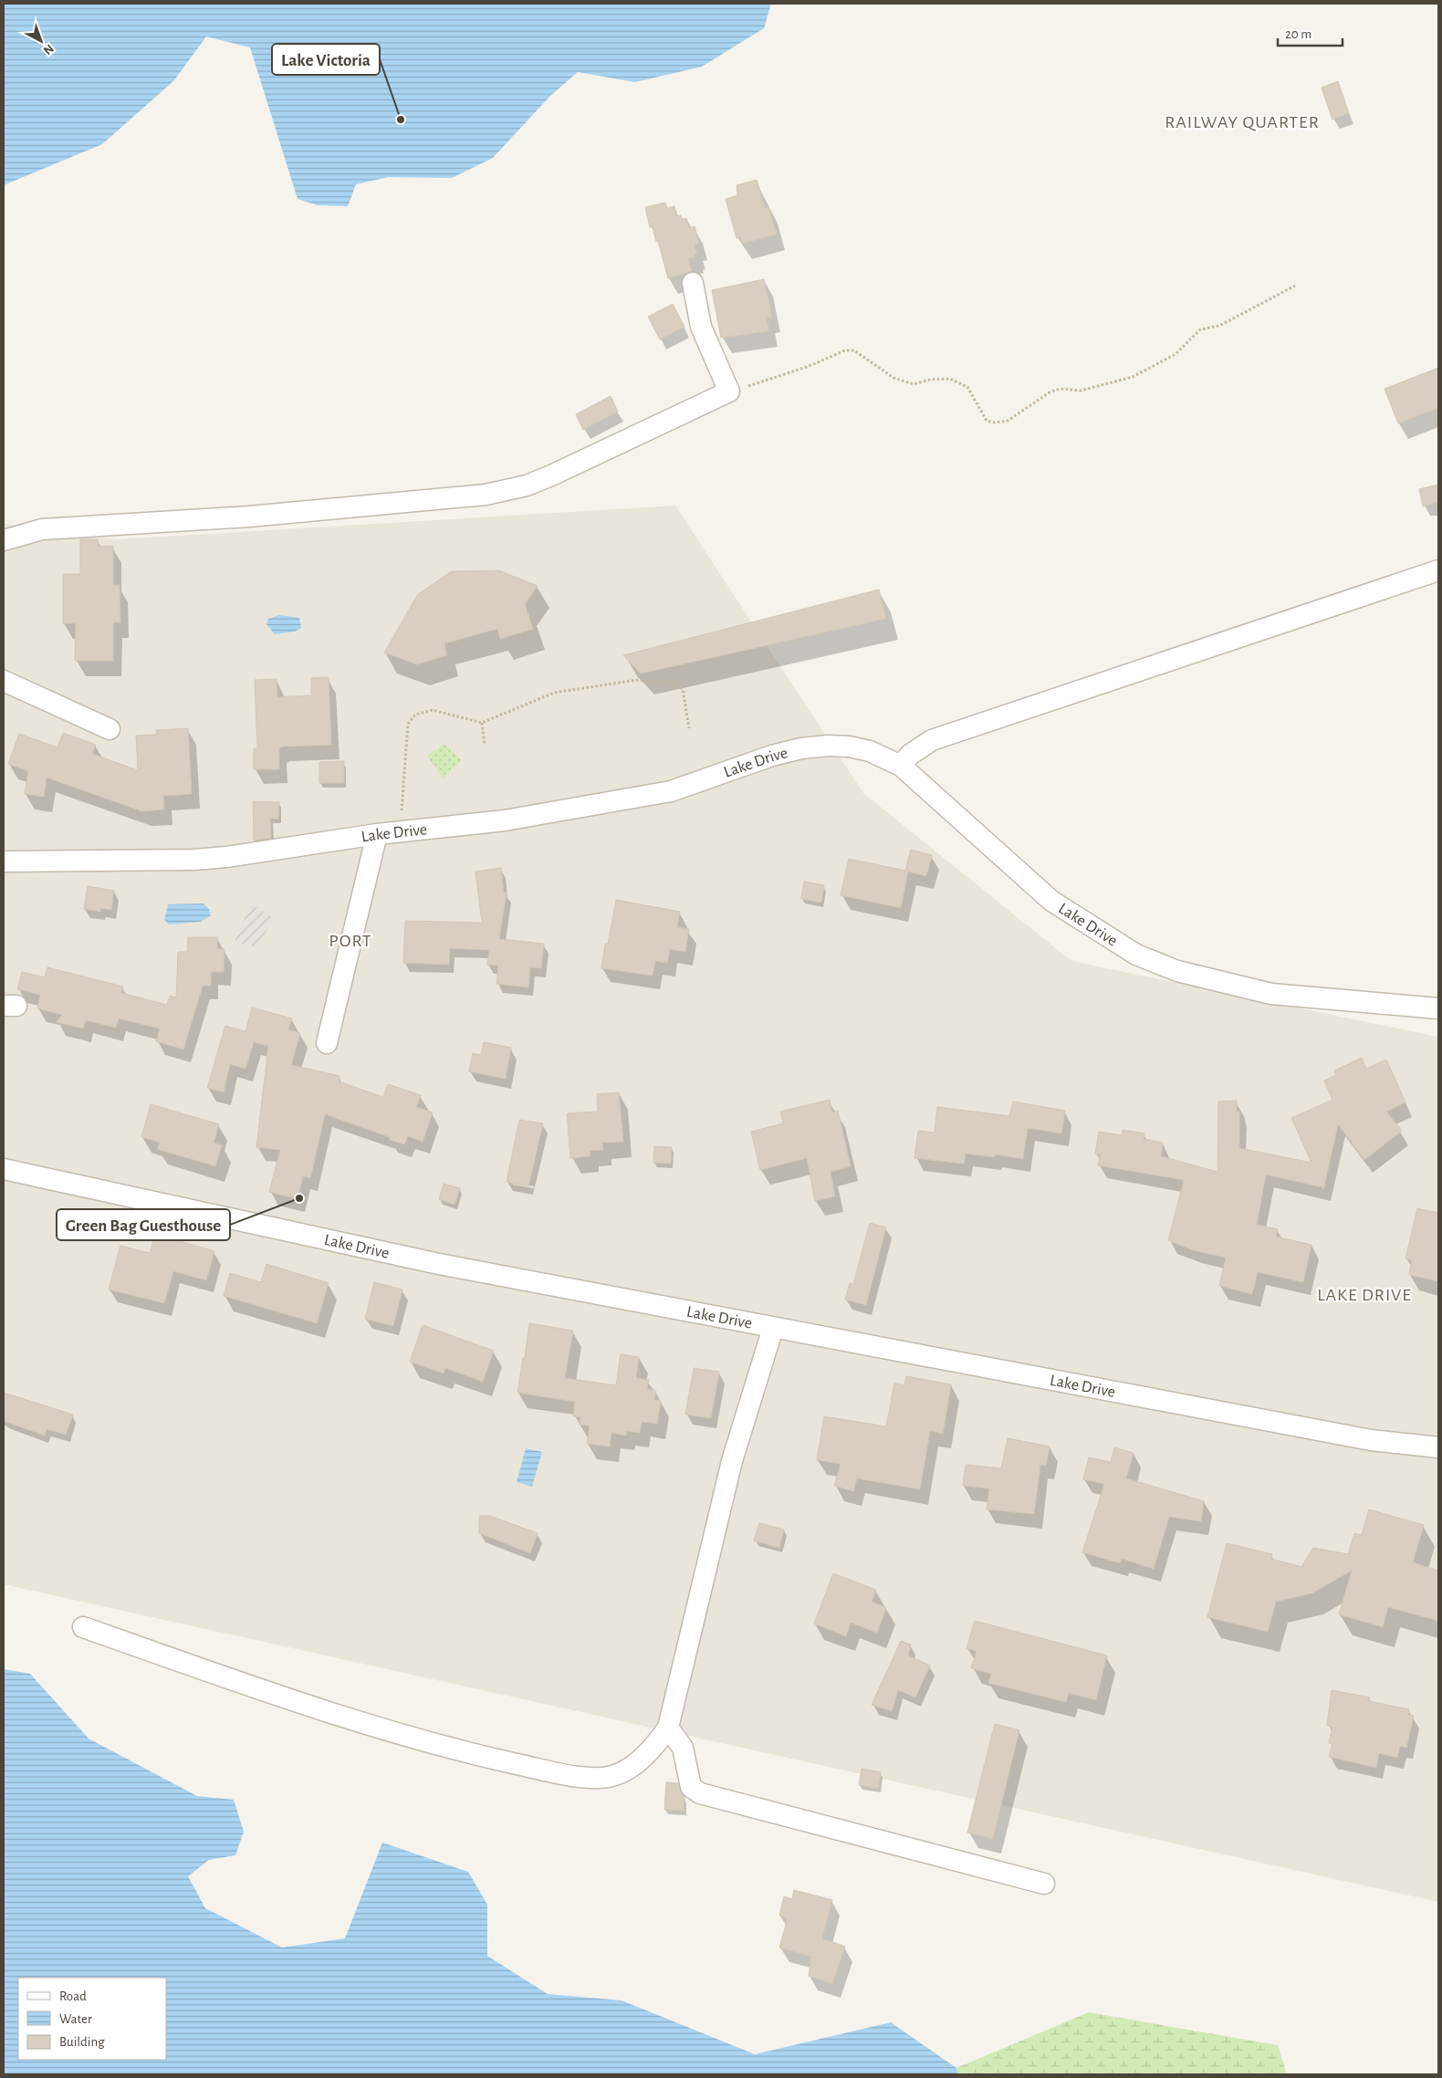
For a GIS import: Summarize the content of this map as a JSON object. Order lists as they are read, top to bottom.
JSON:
{
  "streets": {
    "street": ["Lake Drive"]
  },
  "districts": ["RAILWAY QUARTER", "PORT", "LAKE DRIVE"],
  "places": ["Lake Victoria", "Green Bag Guesthouse"],
  "legend": ["Road", "Water", "Building"],
  "scale_bar": "20 m",
  "north": "bottom right"
}
